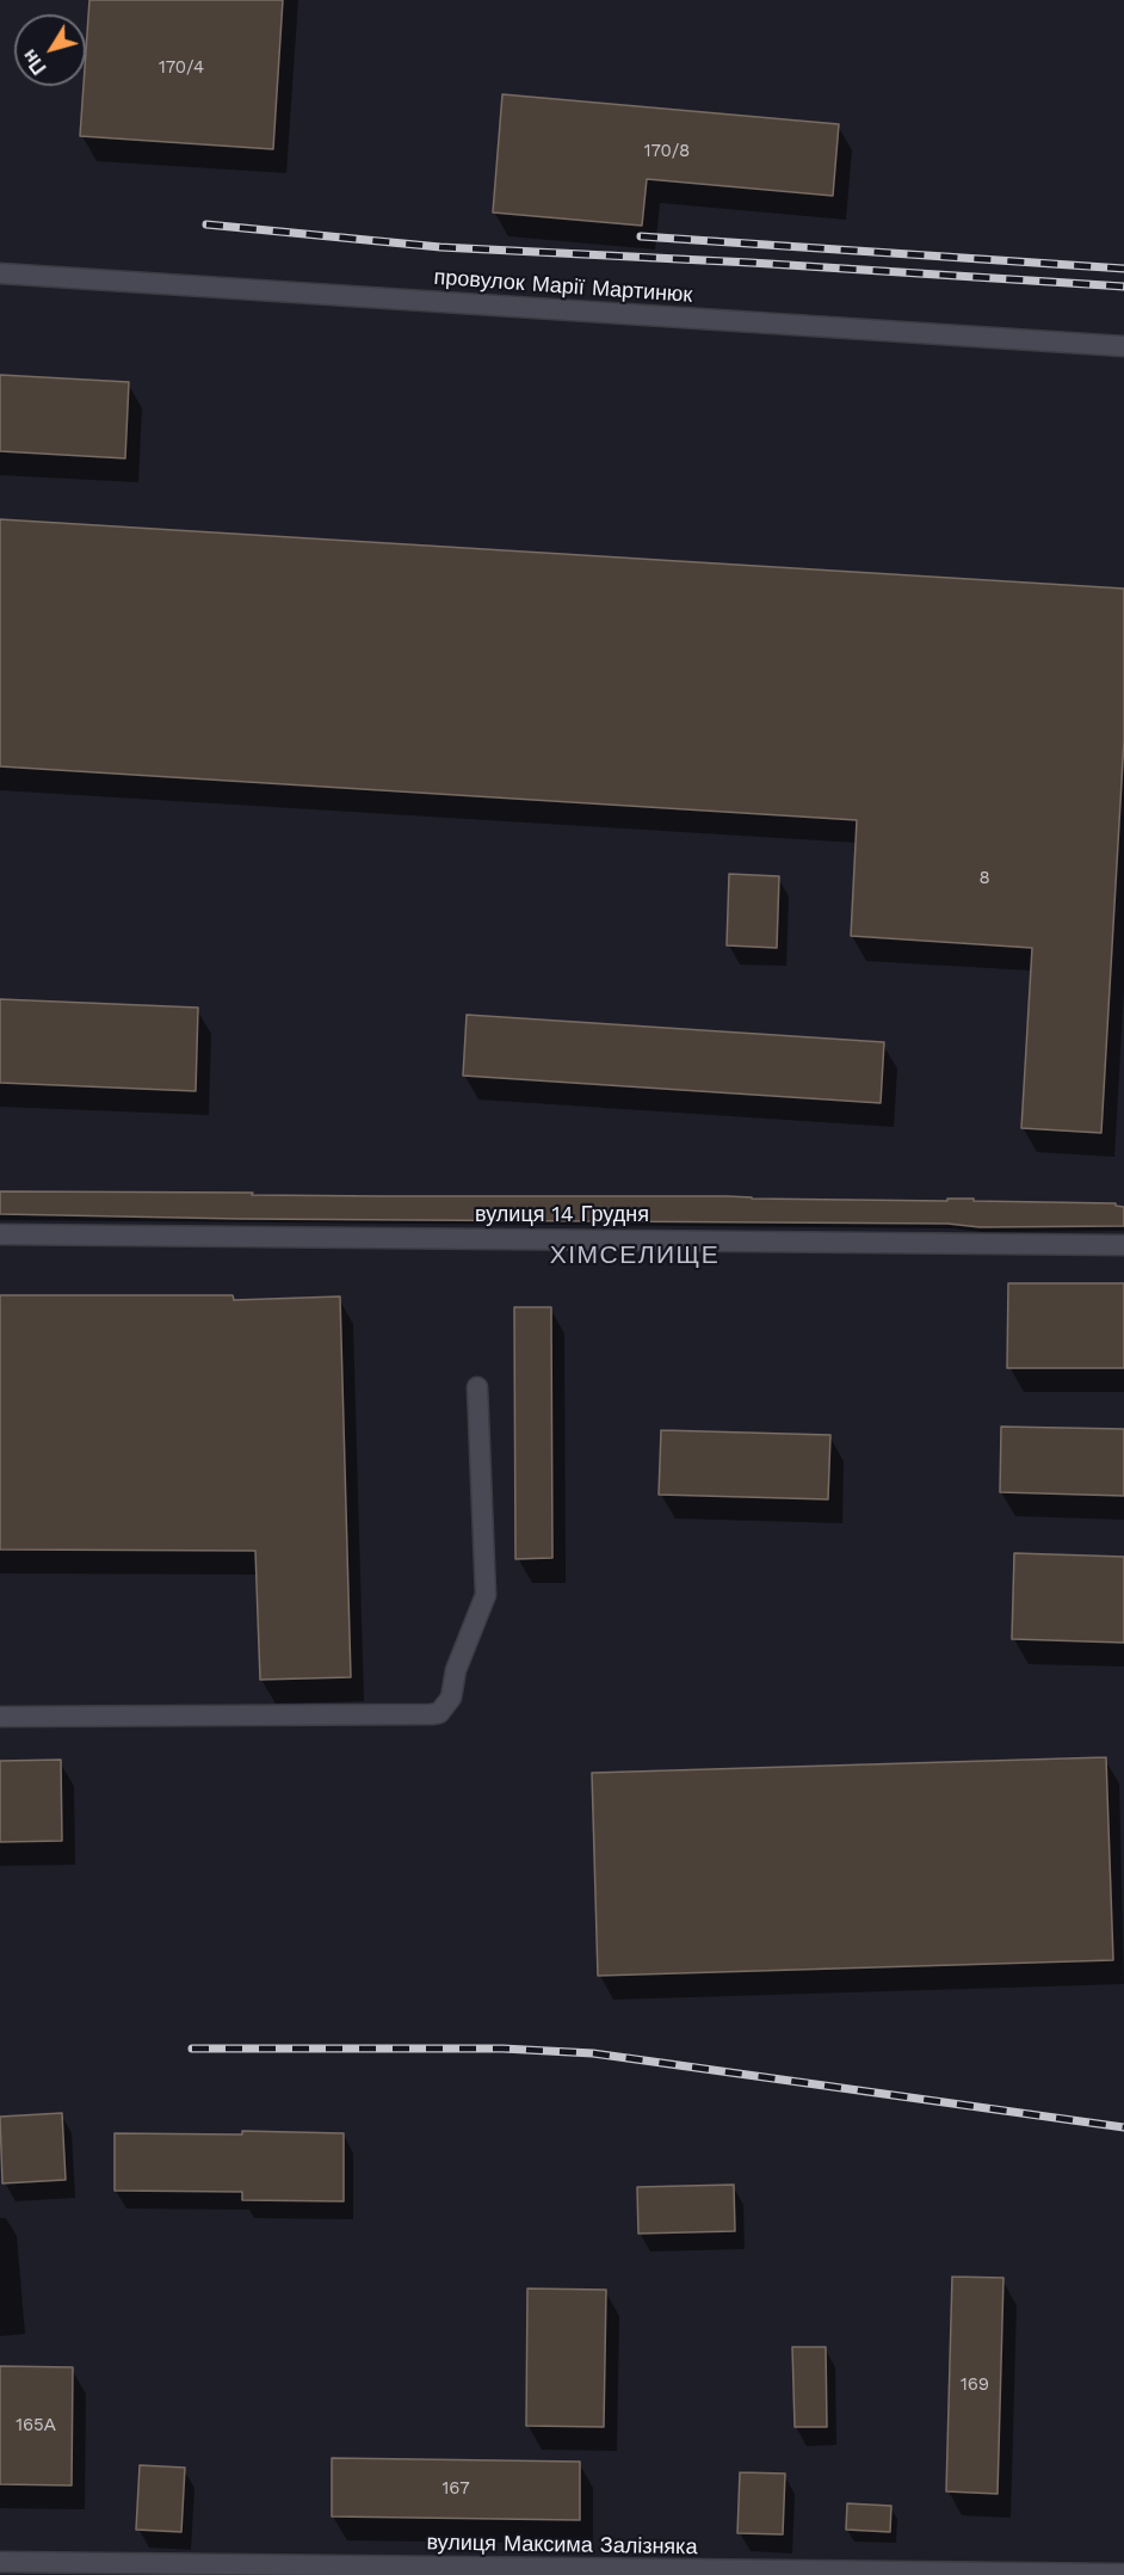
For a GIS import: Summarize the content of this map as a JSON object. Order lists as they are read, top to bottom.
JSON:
{
  "streets": {
    "street": ["провулок Марії Мартинюк", "вулиця 14 Грудня", "вулиця Максима Залізняка"]
  },
  "districts": ["ХІМСЕЛИЩЕ"],
  "house_numbers": [
    "170/4",
    "170/8",
    "8",
    "169",
    "165А",
    "167"
  ],
  "north": "bottom left"
}
